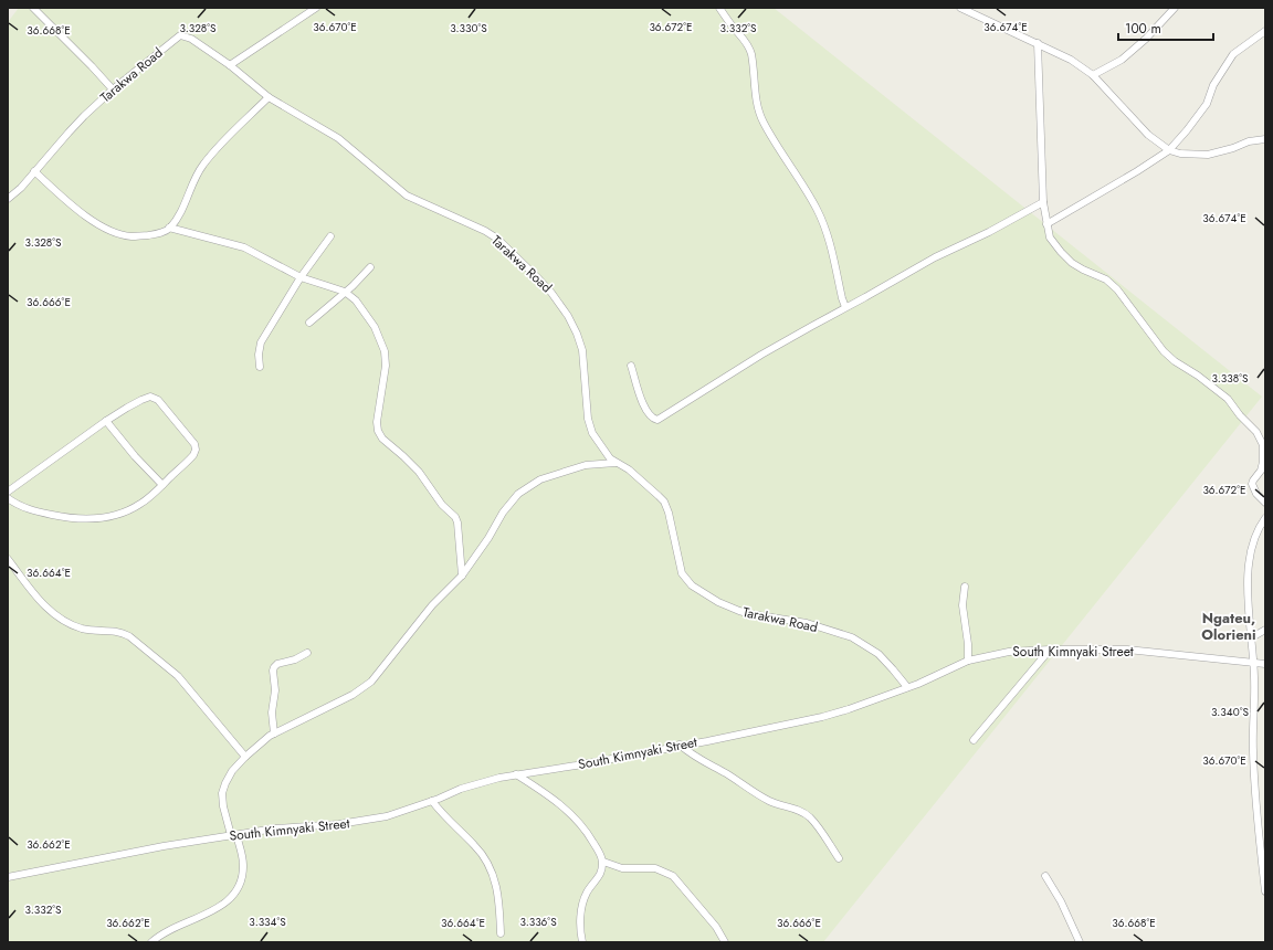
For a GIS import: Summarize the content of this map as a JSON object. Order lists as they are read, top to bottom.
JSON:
{
  "streets": {
    "street": ["Tarakwa Road", "South Kimnyaki Street"]
  },
  "crossings": [
    ["Tarakwa Road", "South Kimnyaki Street"]
  ],
  "districts": ["Ngateu, Olorieni"],
  "scale_bar": "100 m",
  "coordinates": [
    "36.670°E",
    "36.672°E",
    "36.674°E",
    "3.328°S",
    "3.330°S",
    "3.332°S",
    "36.668°E",
    "36.666°E",
    "3.338°S",
    "36.664°E",
    "3.340°S",
    "36.662°E",
    "3.334°S",
    "3.336°S"
  ]
}
